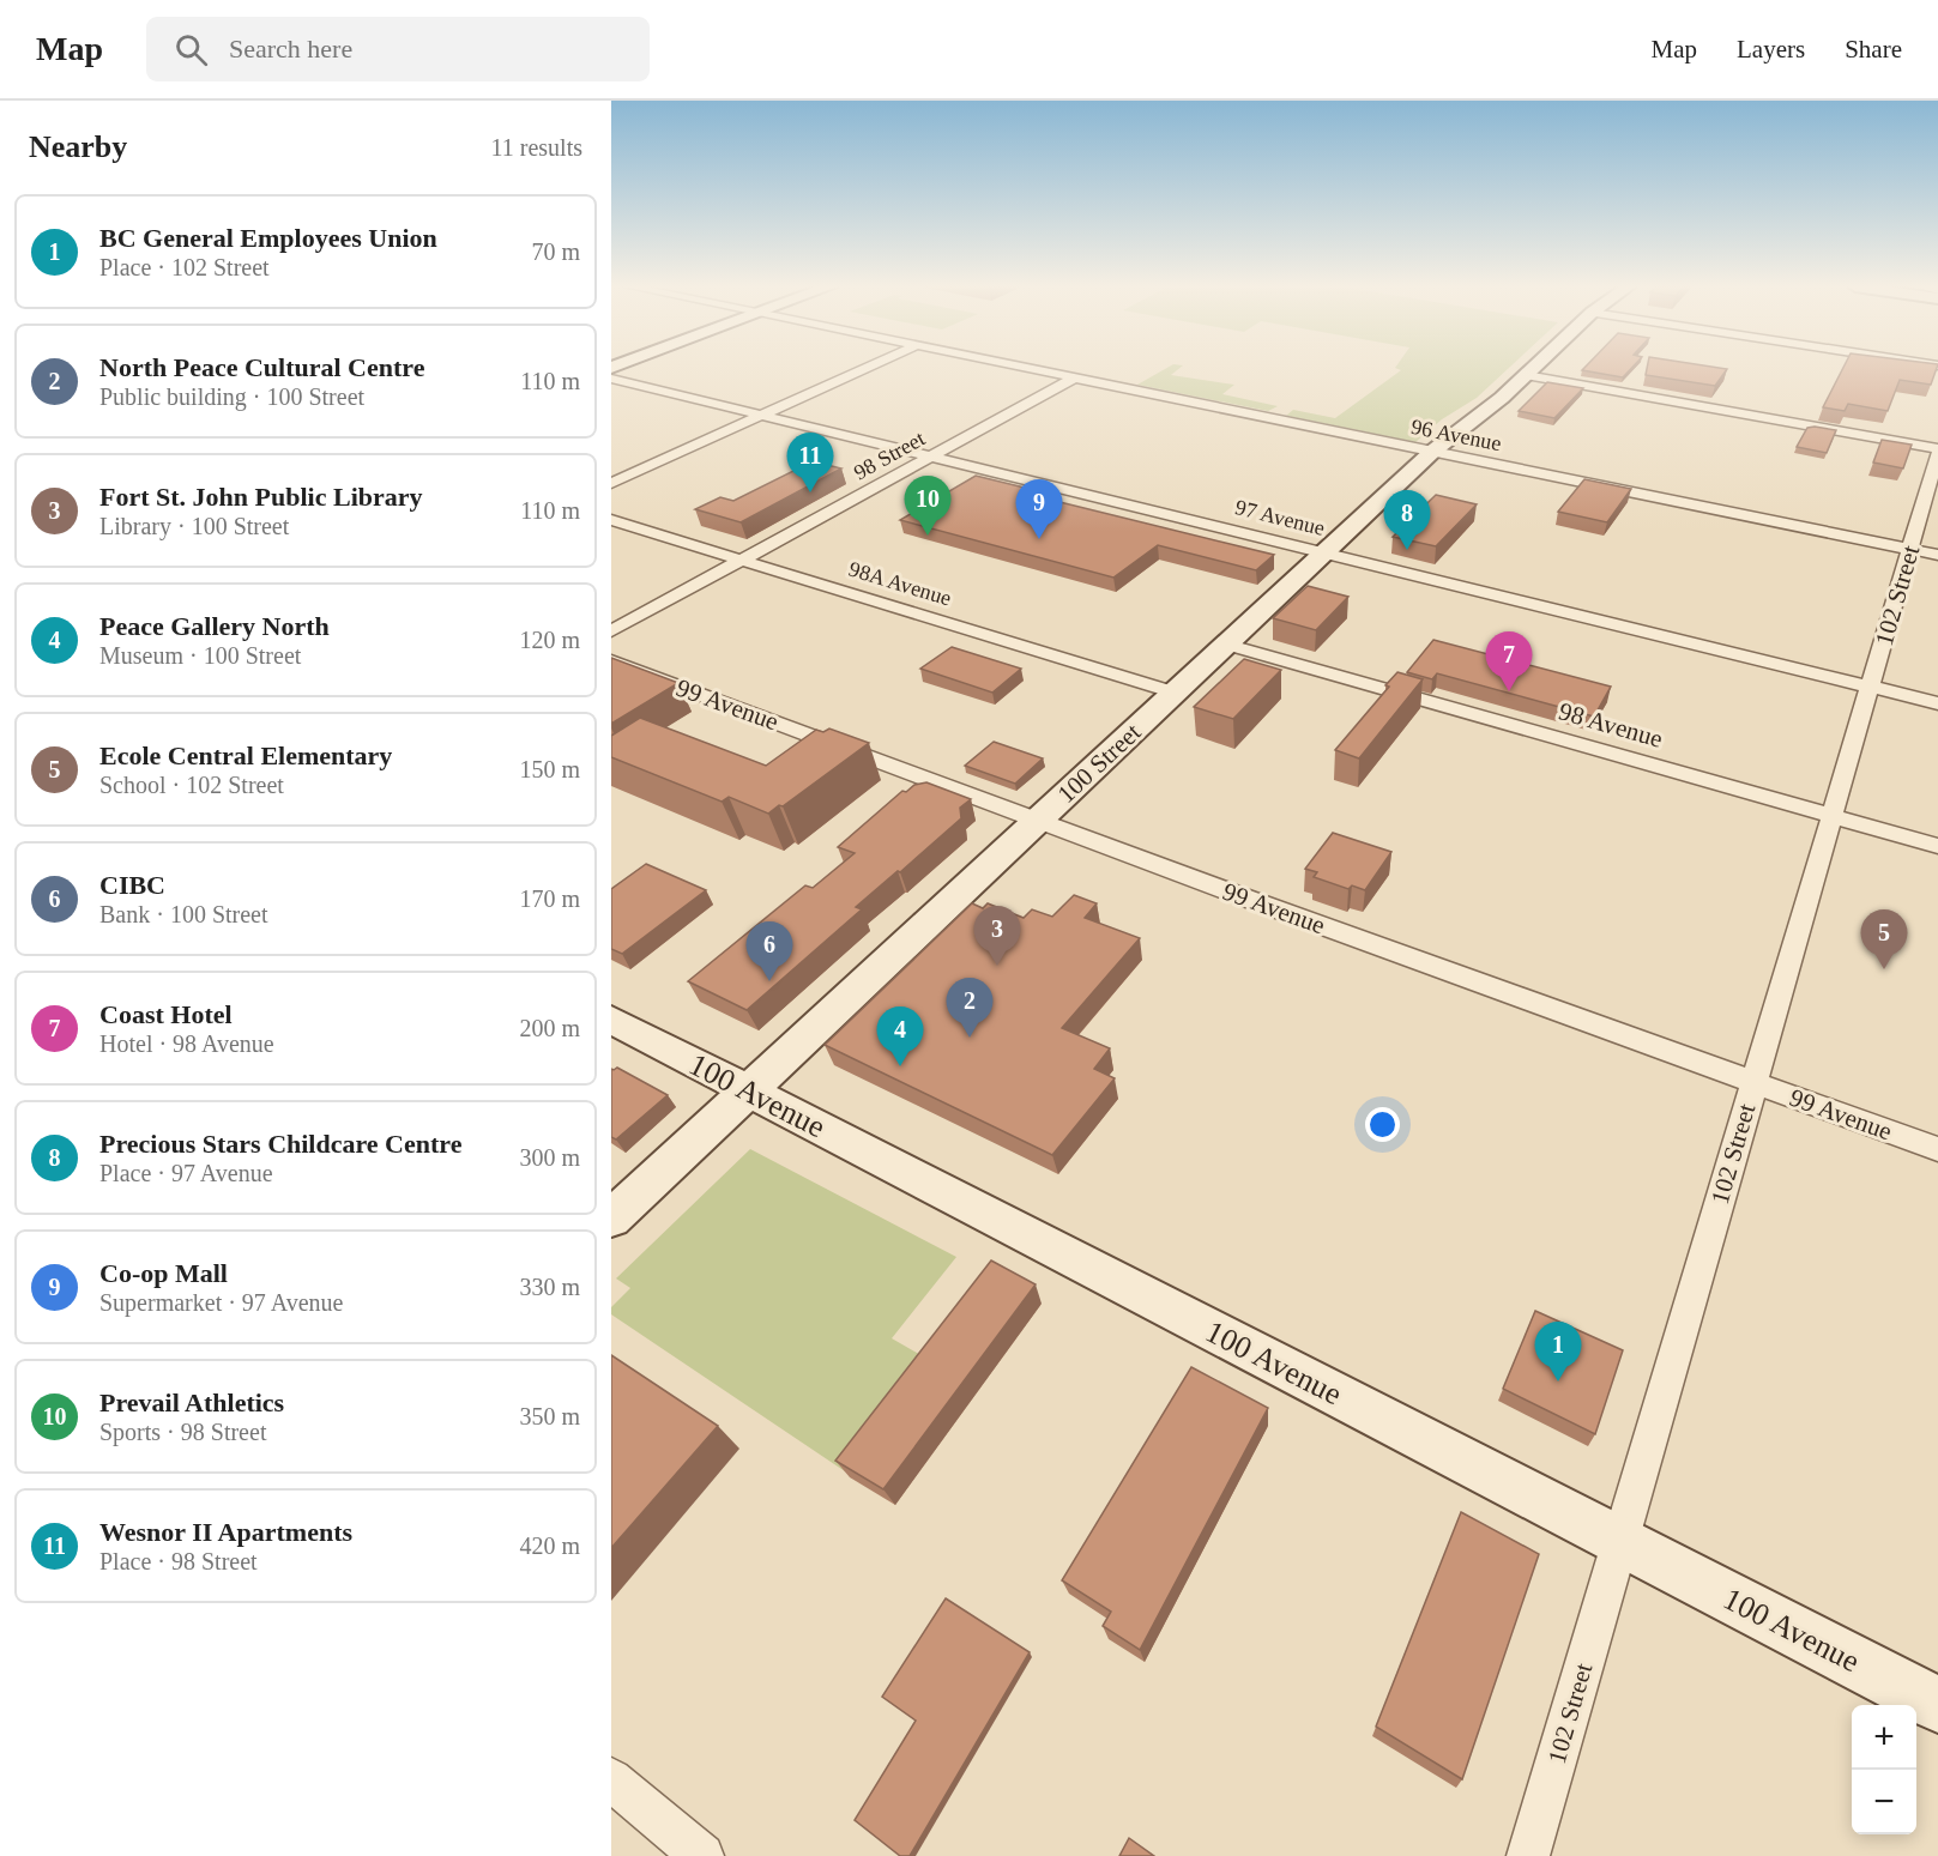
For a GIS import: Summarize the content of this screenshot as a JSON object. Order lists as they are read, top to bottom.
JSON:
{
  "streets": {
    "main road": ["100 Street", "100 Avenue"],
    "street": [
      "96 Avenue",
      "98 Street",
      "97 Avenue",
      "98A Avenue",
      "102 Street",
      "99 Avenue",
      "98 Avenue"
    ]
  },
  "crossings": [
    ["96 Avenue", "98 Street"],
    ["96 Avenue", "102 Street"],
    ["96 Avenue", "100 Street"],
    ["98 Street", "97 Avenue"],
    ["98 Street", "98A Avenue"],
    ["97 Avenue", "102 Street"],
    ["97 Avenue", "100 Street"],
    ["98A Avenue", "100 Street"],
    ["102 Street", "99 Avenue"],
    ["102 Street", "98 Avenue"],
    ["102 Street", "100 Avenue"],
    ["99 Avenue", "100 Street"],
    ["98 Avenue", "100 Street"],
    ["100 Street", "100 Avenue"]
  ],
  "page": {
    "header": "Map",
    "search": "Search here",
    "nav": ["Map", "Layers", "Share"],
    "heading": ["Nearby", "11 results"],
    "list": [
      {
        "mark": "1",
        "name": "BC General Employees Union",
        "note": "Place · 102 Street",
        "value": "70 m"
      },
      {
        "mark": "2",
        "name": "North Peace Cultural Centre",
        "note": "Public building · 100 Street",
        "value": "110 m"
      },
      {
        "mark": "3",
        "name": "Fort St. John Public Library",
        "note": "Library · 100 Street",
        "value": "110 m"
      },
      {
        "mark": "4",
        "name": "Peace Gallery North",
        "note": "Museum · 100 Street",
        "value": "120 m"
      },
      {
        "mark": "5",
        "name": "Ecole Central Elementary",
        "note": "School · 102 Street",
        "value": "150 m"
      },
      {
        "mark": "6",
        "name": "CIBC",
        "note": "Bank · 100 Street",
        "value": "170 m"
      },
      {
        "mark": "7",
        "name": "Coast Hotel",
        "note": "Hotel · 98 Avenue",
        "value": "200 m"
      },
      {
        "mark": "8",
        "name": "Precious Stars Childcare Centre",
        "note": "Place · 97 Avenue",
        "value": "300 m"
      },
      {
        "mark": "9",
        "name": "Co-op Mall",
        "note": "Supermarket · 97 Avenue",
        "value": "330 m"
      },
      {
        "mark": "10",
        "name": "Prevail Athletics",
        "note": "Sports · 98 Street",
        "value": "350 m"
      },
      {
        "mark": "11",
        "name": "Wesnor II Apartments",
        "note": "Place · 98 Street",
        "value": "420 m"
      }
    ],
    "pins": [
      "11",
      "10",
      "9",
      "8",
      "7",
      "3",
      "5",
      "6",
      "2",
      "4",
      "1"
    ],
    "map_buttons": ["+", "−"]
  }
}
